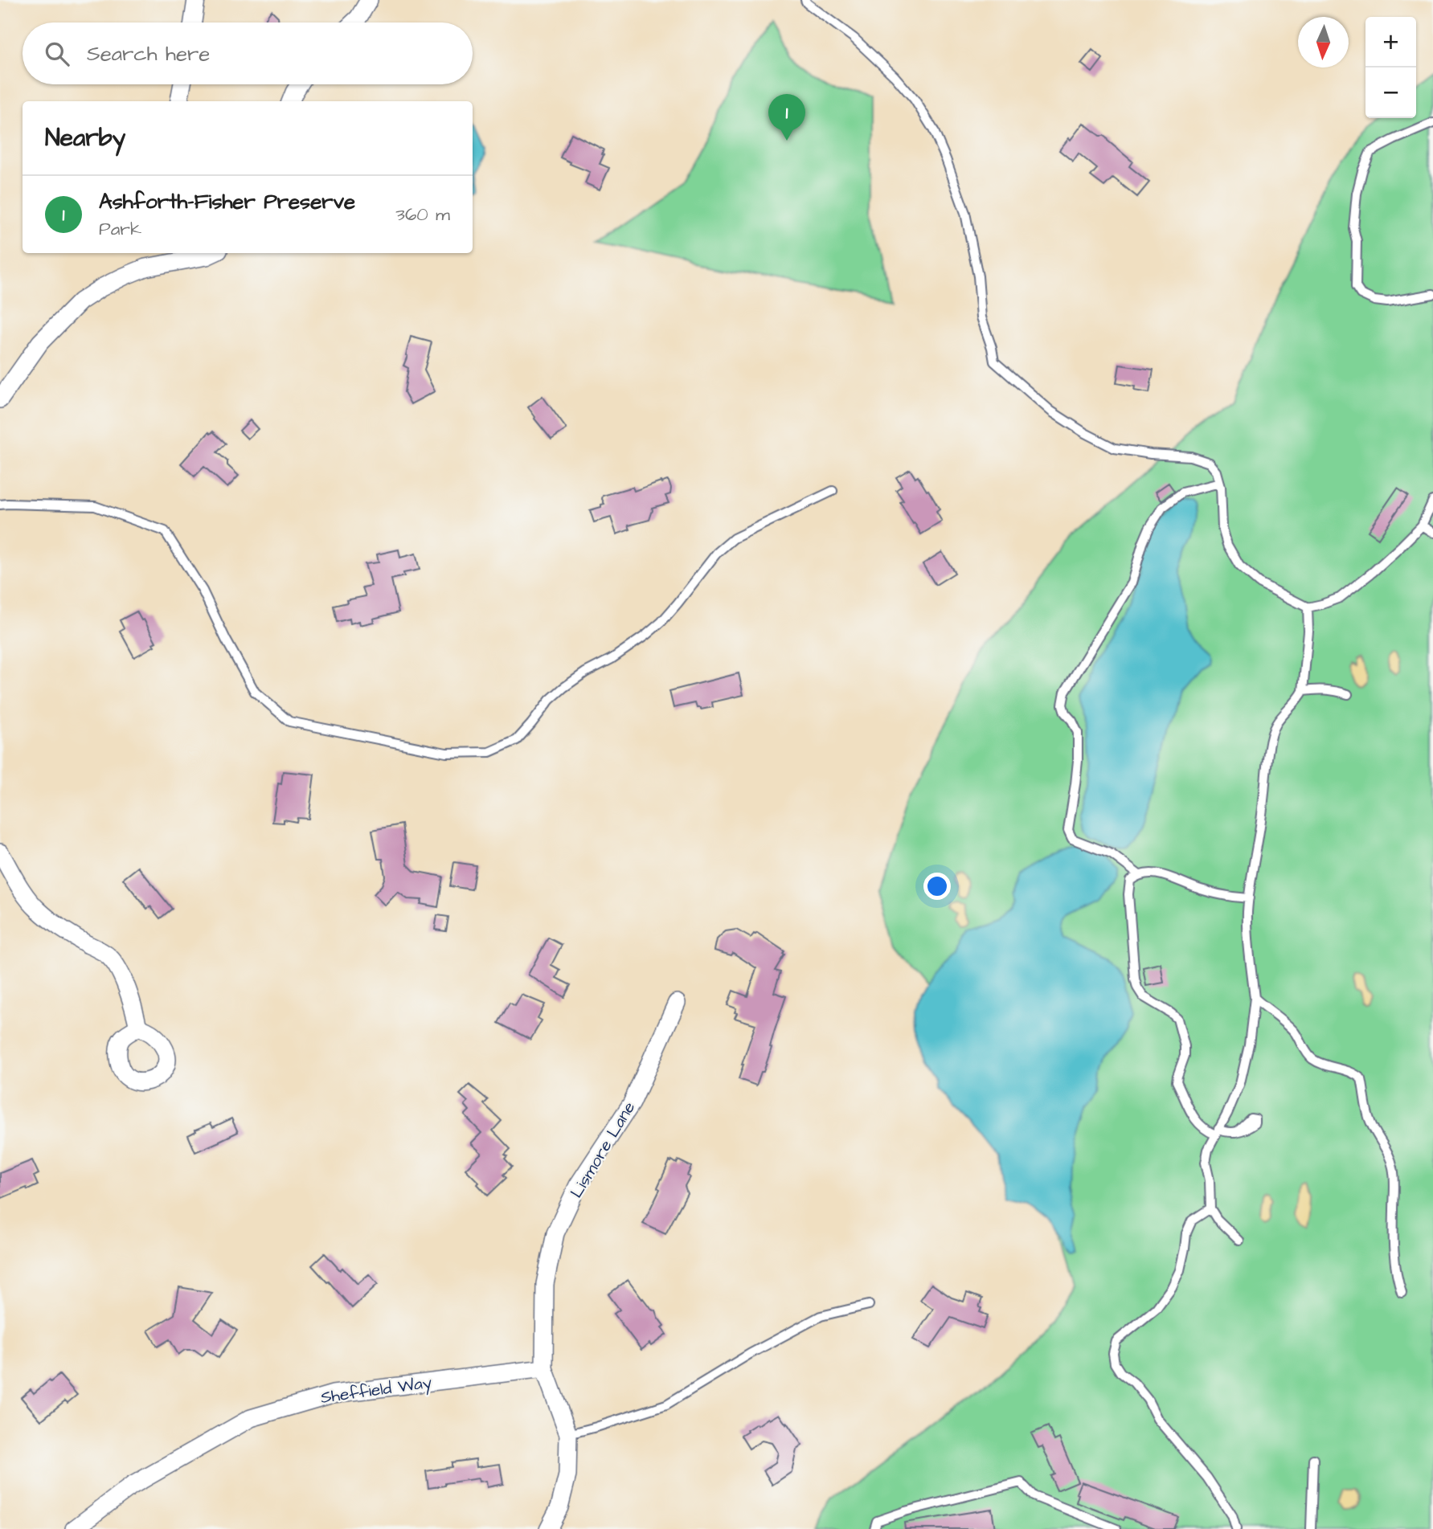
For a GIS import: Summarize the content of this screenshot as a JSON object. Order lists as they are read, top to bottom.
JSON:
{
  "streets": {
    "street": ["Lismore Lane", "Sheffield Way"]
  },
  "crossings": [
    ["Lismore Lane", "Sheffield Way"]
  ],
  "north": "bottom",
  "page": {
    "map_buttons": ["+", "−"],
    "search": "Search here",
    "pins": "1",
    "heading": "Nearby",
    "list": [
      {
        "mark": "1",
        "name": "Ashforth-Fisher Preserve",
        "note": "Park",
        "value": "360 m"
      }
    ]
  }
}
